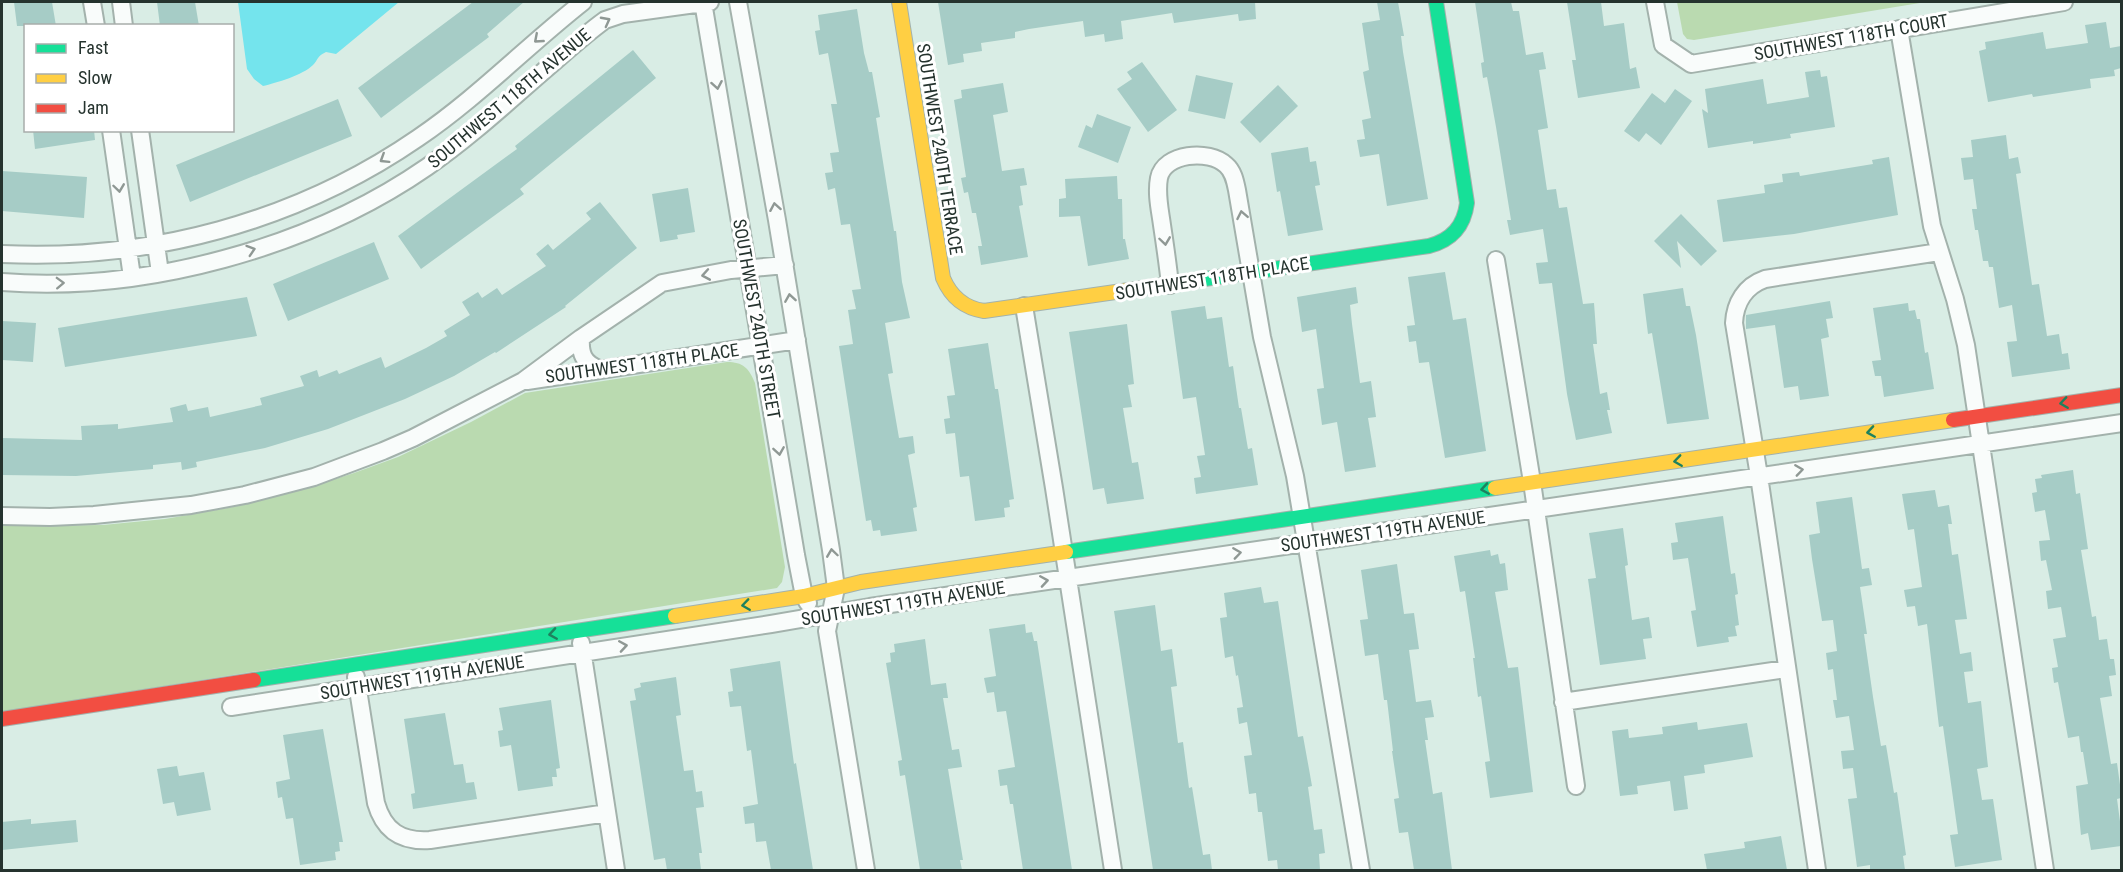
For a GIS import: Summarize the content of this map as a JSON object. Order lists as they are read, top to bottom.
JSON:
{
  "streets": {
    "street": [
      "SOUTHWEST 118TH COURT",
      "SOUTHWEST 118TH AVENUE",
      "SOUTHWEST 240TH TERRACE",
      "SOUTHWEST 118TH PLACE",
      "SOUTHWEST 240TH STREET",
      "SOUTHWEST 119TH AVENUE"
    ]
  },
  "crossings": [
    ["SOUTHWEST 118TH AVENUE", "SOUTHWEST 240TH STREET"],
    ["SOUTHWEST 240TH TERRACE", "SOUTHWEST 118TH PLACE"],
    ["SOUTHWEST 118TH PLACE", "SOUTHWEST 240TH STREET"],
    ["SOUTHWEST 240TH STREET", "SOUTHWEST 119TH AVENUE"]
  ],
  "legend": ["Fast", "Slow", "Jam"]
}
